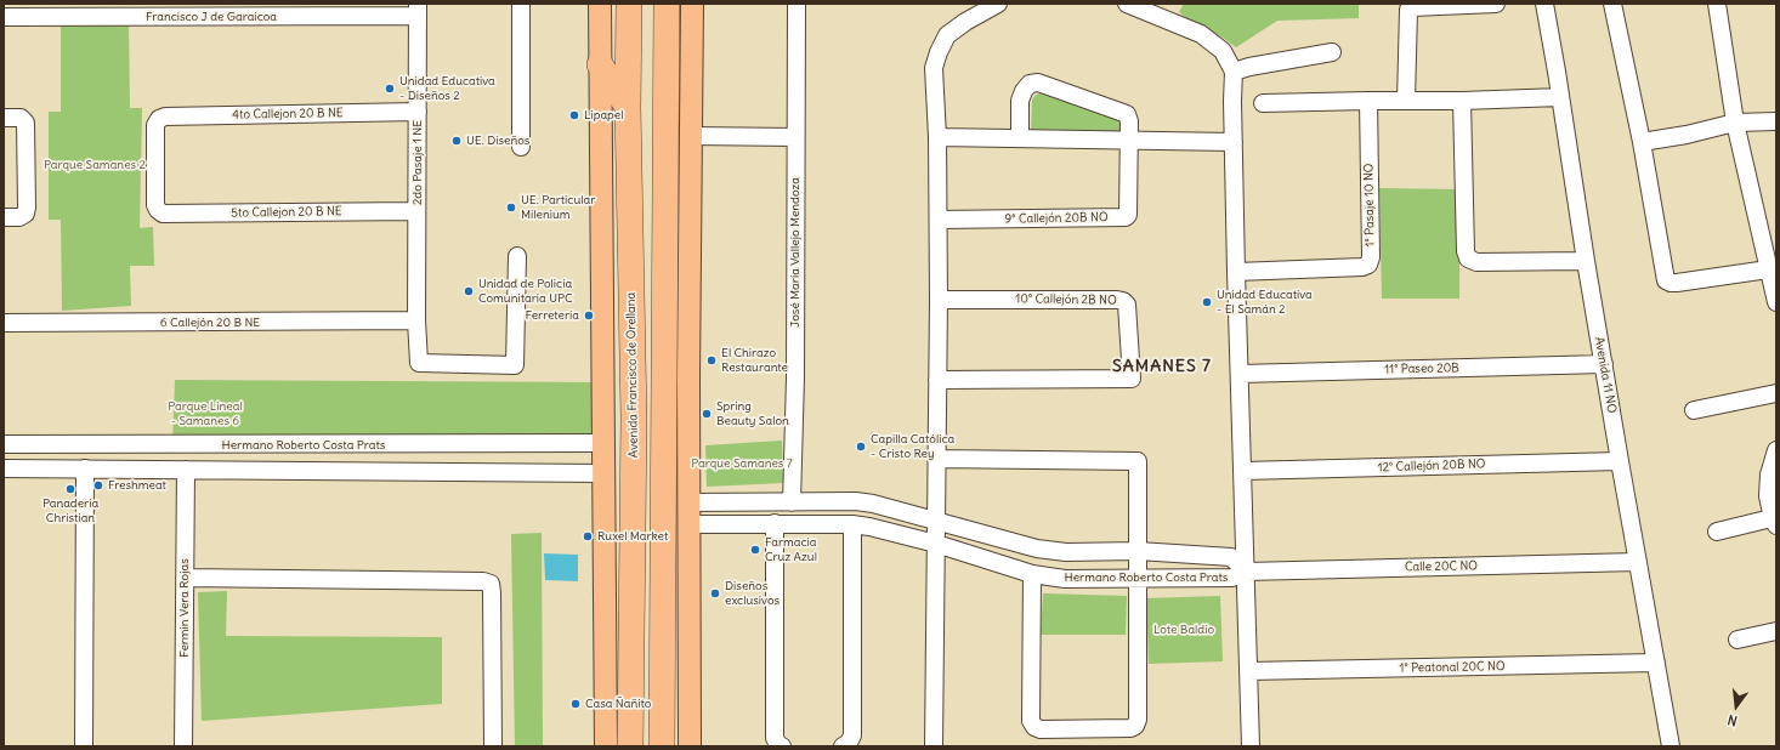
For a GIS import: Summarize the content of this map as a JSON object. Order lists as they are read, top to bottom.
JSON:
{
  "streets": {
    "highway": ["Avenida Francisco de Orellana"],
    "street": [
      "Francisco J de Garaicoa",
      "4to Callejon 20 B NE",
      "2do Pasaje 1 NE",
      "1° Pasaje 10 NO",
      "5to Callejon 20 B NE",
      "9° Callejón 20B NO",
      "José María Vallejo Mendoza",
      "10° Callejón 2B NO",
      "6 Callejón 20 B NE",
      "11° Paseo 20B",
      "Avenida 11 NO",
      "Hermano Roberto Costa Prats",
      "12° Callejón 20B NO",
      "Calle 20C NO",
      "Fermin Vera Rojas",
      "1° Peatonal 20C NO"
    ]
  },
  "crossings": [
    ["Francisco J de Garaicoa", "2do Pasaje 1 NE"],
    ["4to Callejon 20 B NE", "2do Pasaje 1 NE"],
    ["4to Callejon 20 B NE", "5to Callejon 20 B NE"],
    ["2do Pasaje 1 NE", "5to Callejon 20 B NE"],
    ["2do Pasaje 1 NE", "6 Callejón 20 B NE"],
    ["José María Vallejo Mendoza", "Hermano Roberto Costa Prats"],
    ["11° Paseo 20B", "Avenida 11 NO"],
    ["Avenida 11 NO", "12° Callejón 20B NO"],
    ["Avenida 11 NO", "Calle 20C NO"],
    ["Avenida 11 NO", "1° Peatonal 20C NO"],
    ["Hermano Roberto Costa Prats", "Calle 20C NO"],
    ["Hermano Roberto Costa Prats", "Fermin Vera Rojas"]
  ],
  "districts": ["SAMANES 7"],
  "parks": [
    "Parque Samanes 2",
    "Parque Lineal - Samanes 6",
    "Parque Samanes 7",
    "Lote Baldío"
  ],
  "places": [
    "Unidad Educativa - Diseños 2",
    "Lipapel",
    "UE. Diseños",
    "UE. Particular Milenium",
    "Unidad de Policía Comunitaria UPC",
    "Unidad Educativa - El Samán 2",
    "Ferretería",
    "El Chirazo Restaurante",
    "Spring Beauty Salon",
    "Capilla Católica - Cristo Rey",
    "Freshmeat",
    "Panadería Christian",
    "Ruxel Market",
    "Farmacia Cruz Azul",
    "Diseños exclusivos",
    "Casa Ñañito"
  ],
  "north": "bottom"
}
